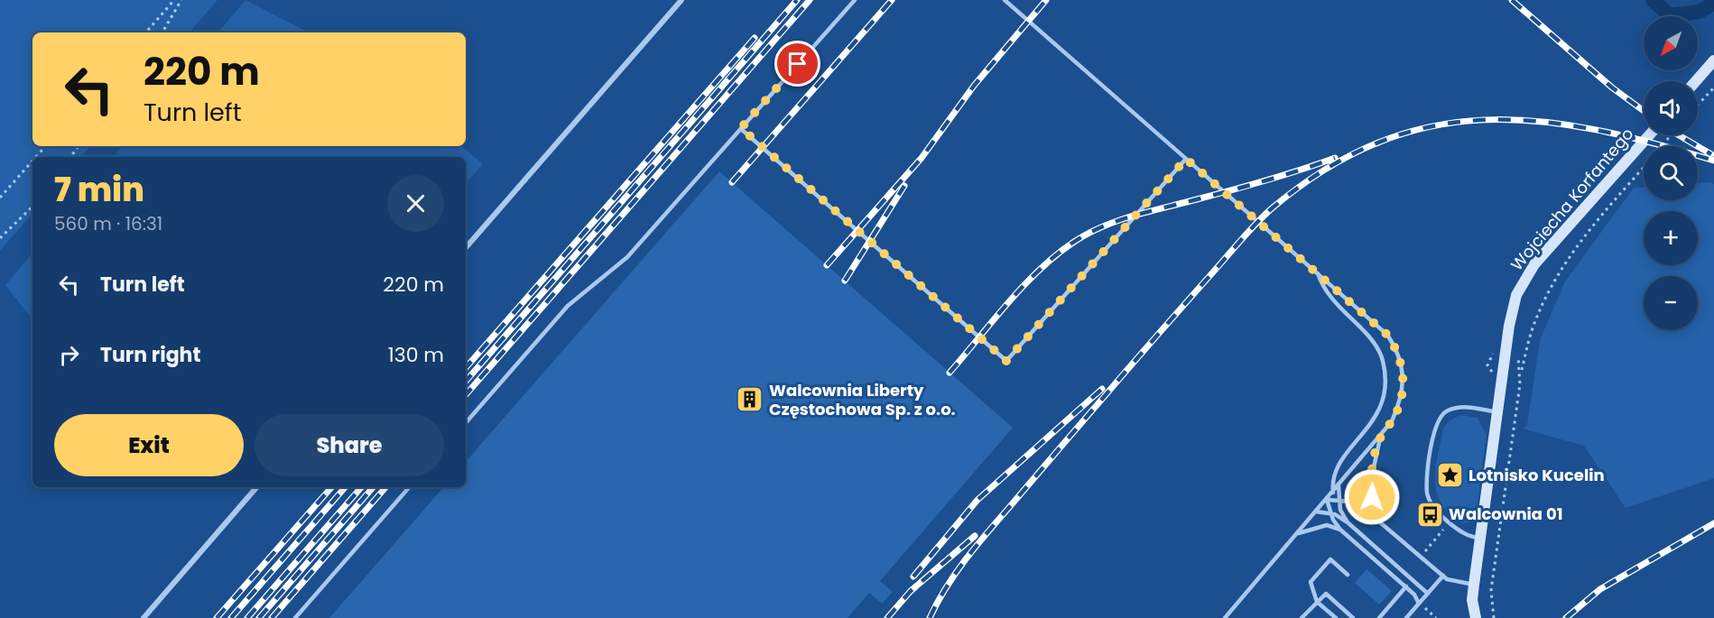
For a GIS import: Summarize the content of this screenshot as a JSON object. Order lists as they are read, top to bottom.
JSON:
{
  "streets": {
    "street": ["Wojciecha Korfantego"]
  },
  "places": {
    "building": ["Walcownia Liberty Częstochowa Sp. z o.o."],
    "place": ["Lotnisko Kucelin"],
    "bus stop": ["Walcownia 01"]
  },
  "north": "bottom left",
  "page": {
    "map_buttons": ["+", "−"],
    "turn": ["220 m", "Turn left"],
    "heading": ["7 min", "560 m · 16:31"],
    "list": [
      {
        "name": "Turn left",
        "value": "220 m"
      },
      {
        "name": "Turn right",
        "value": "130 m"
      }
    ],
    "buttons": ["Exit", "Share"]
  }
}
